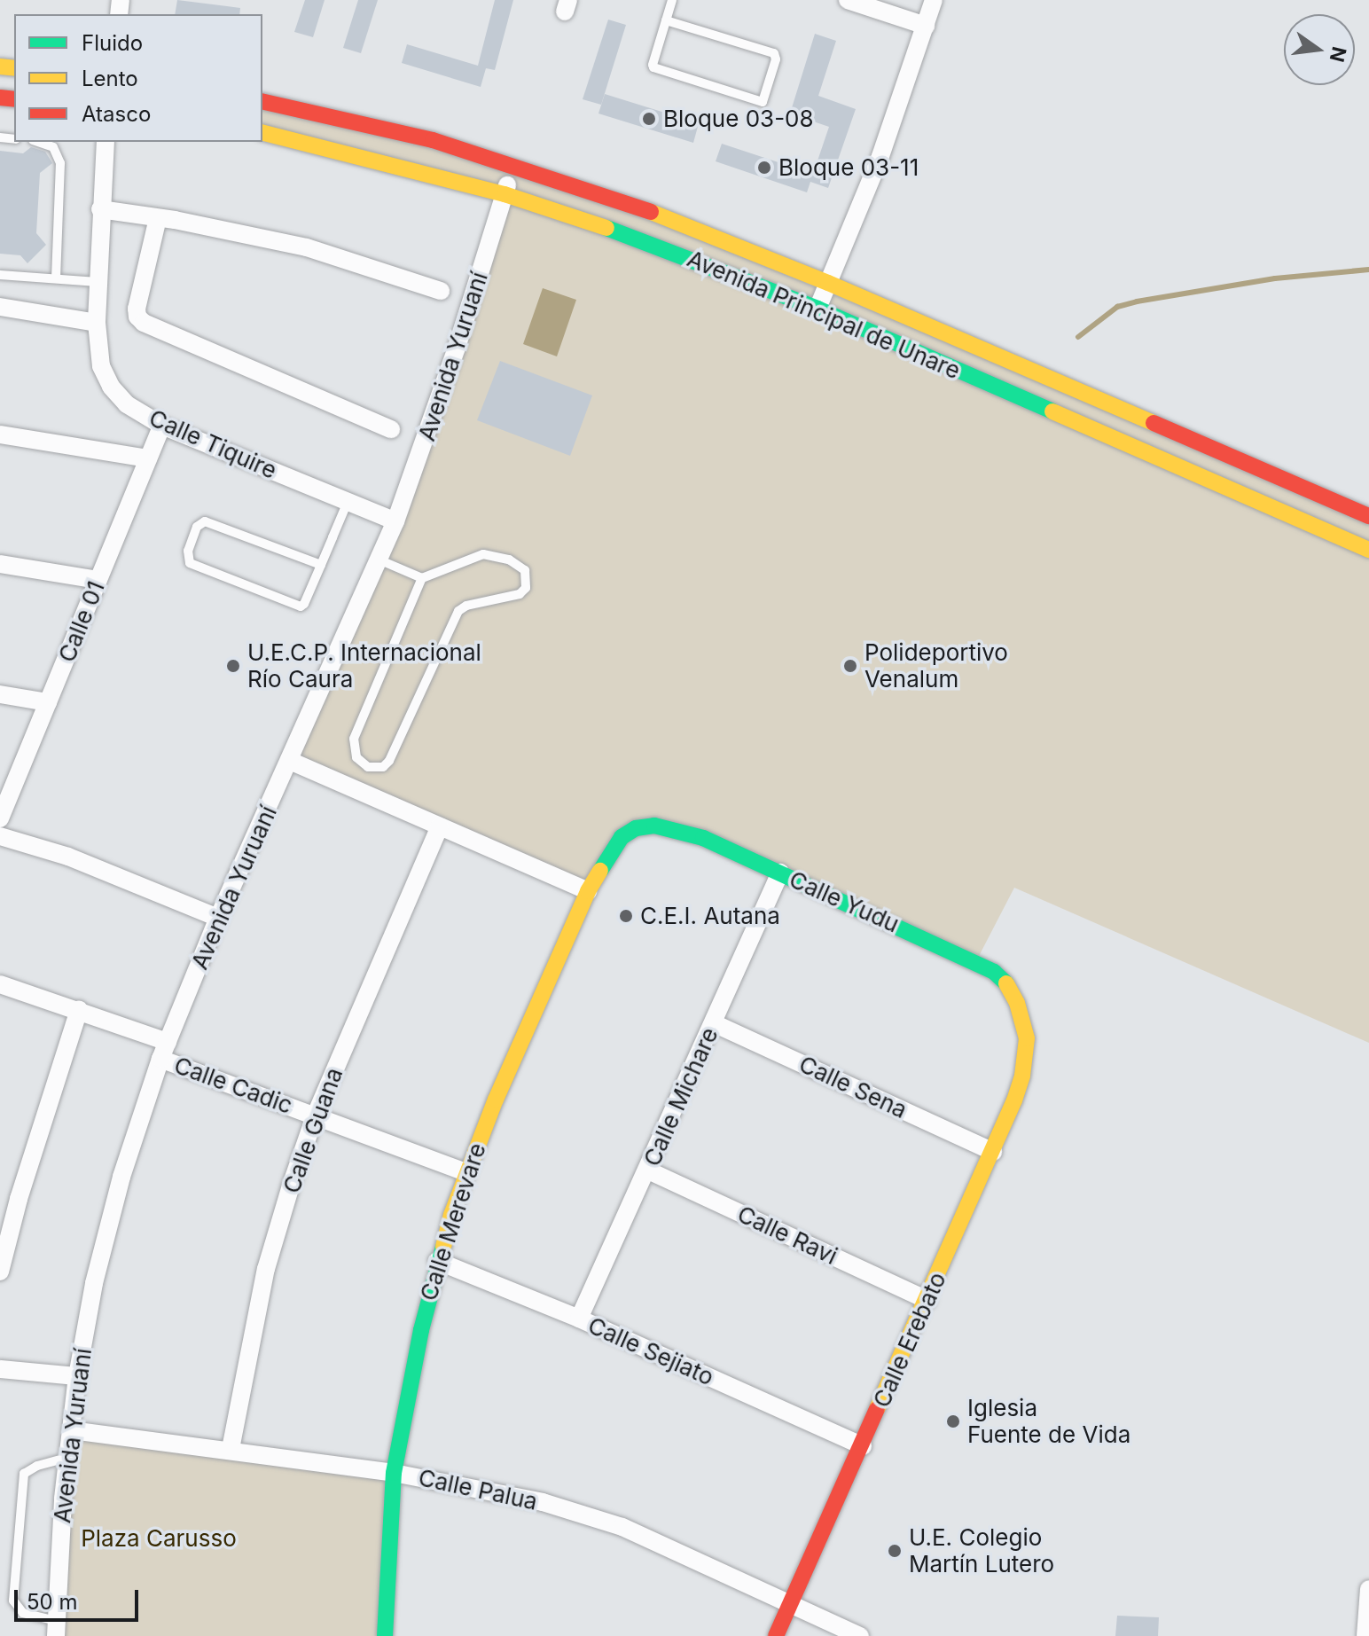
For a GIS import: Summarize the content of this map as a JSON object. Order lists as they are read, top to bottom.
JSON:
{
  "streets": {
    "street": [
      "Avenida Principal de Unare",
      "Avenida Yuruaní",
      "Calle Tiquire",
      "Calle 01",
      "Calle Yudu",
      "Calle Cadic",
      "Calle Sena",
      "Calle Michare",
      "Calle Guana",
      "Calle Merevare",
      "Calle Ravi",
      "Calle Erebato",
      "Calle Sejiato",
      "Calle Palua"
    ]
  },
  "crossings": [
    ["Avenida Principal de Unare", "Avenida Yuruaní"],
    ["Avenida Yuruaní", "Calle Tiquire"],
    ["Avenida Yuruaní", "Calle Cadic"],
    ["Avenida Yuruaní", "Calle Palua"],
    ["Calle Tiquire", "Calle 01"],
    ["Calle Yudu", "Calle Michare"],
    ["Calle Yudu", "Calle Merevare"],
    ["Calle Yudu", "Calle Erebato"],
    ["Calle Cadic", "Calle Guana"],
    ["Calle Cadic", "Calle Merevare"],
    ["Calle Sena", "Calle Michare"],
    ["Calle Sena", "Calle Erebato"],
    ["Calle Michare", "Calle Ravi"],
    ["Calle Michare", "Calle Sejiato"],
    ["Calle Guana", "Calle Palua"],
    ["Calle Merevare", "Calle Sejiato"],
    ["Calle Merevare", "Calle Palua"],
    ["Calle Ravi", "Calle Erebato"],
    ["Calle Erebato", "Calle Sejiato"],
    ["Calle Erebato", "Calle Palua"]
  ],
  "parks": ["Plaza Carusso"],
  "places": [
    "Bloque 03-08",
    "Bloque 03-11",
    "U.E.C.P. Internacional Río Caura",
    "Polideportivo Venalum",
    "C.E.I. Autana",
    "Iglesia Fuente de Vida",
    "U.E. Colegio Martín Lutero"
  ],
  "legend": ["Fluido", "Lento", "Atasco"],
  "scale_bar": "50 m",
  "north": "right"
}
